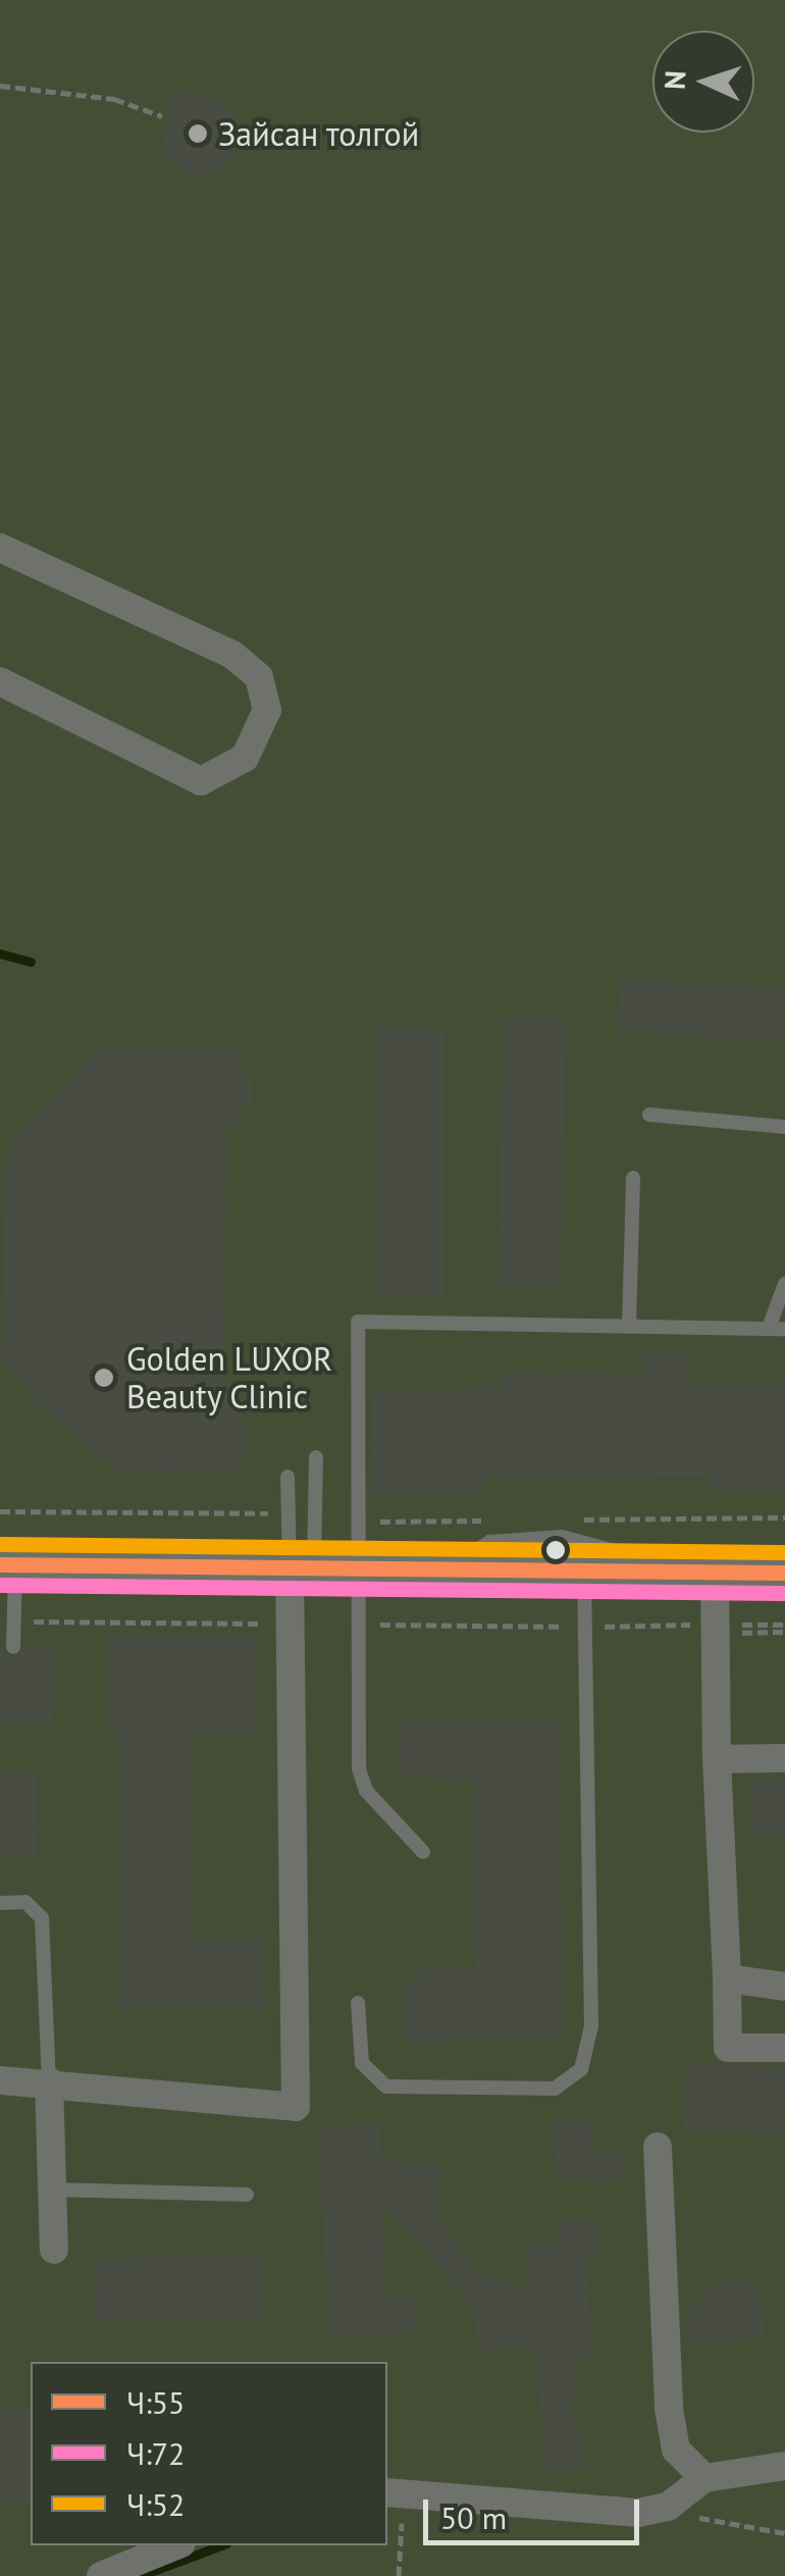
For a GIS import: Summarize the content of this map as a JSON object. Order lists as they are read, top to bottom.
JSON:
{
  "places": ["Зайсан толгой", "Golden LUXOR Beauty Clinic"],
  "lines": ["transit line Ч:52", "transit line Ч:55", "transit line Ч:72"],
  "legend": ["Ч:55", "Ч:72", "Ч:52"],
  "scale_bar": "50 m",
  "north": "left"
}
